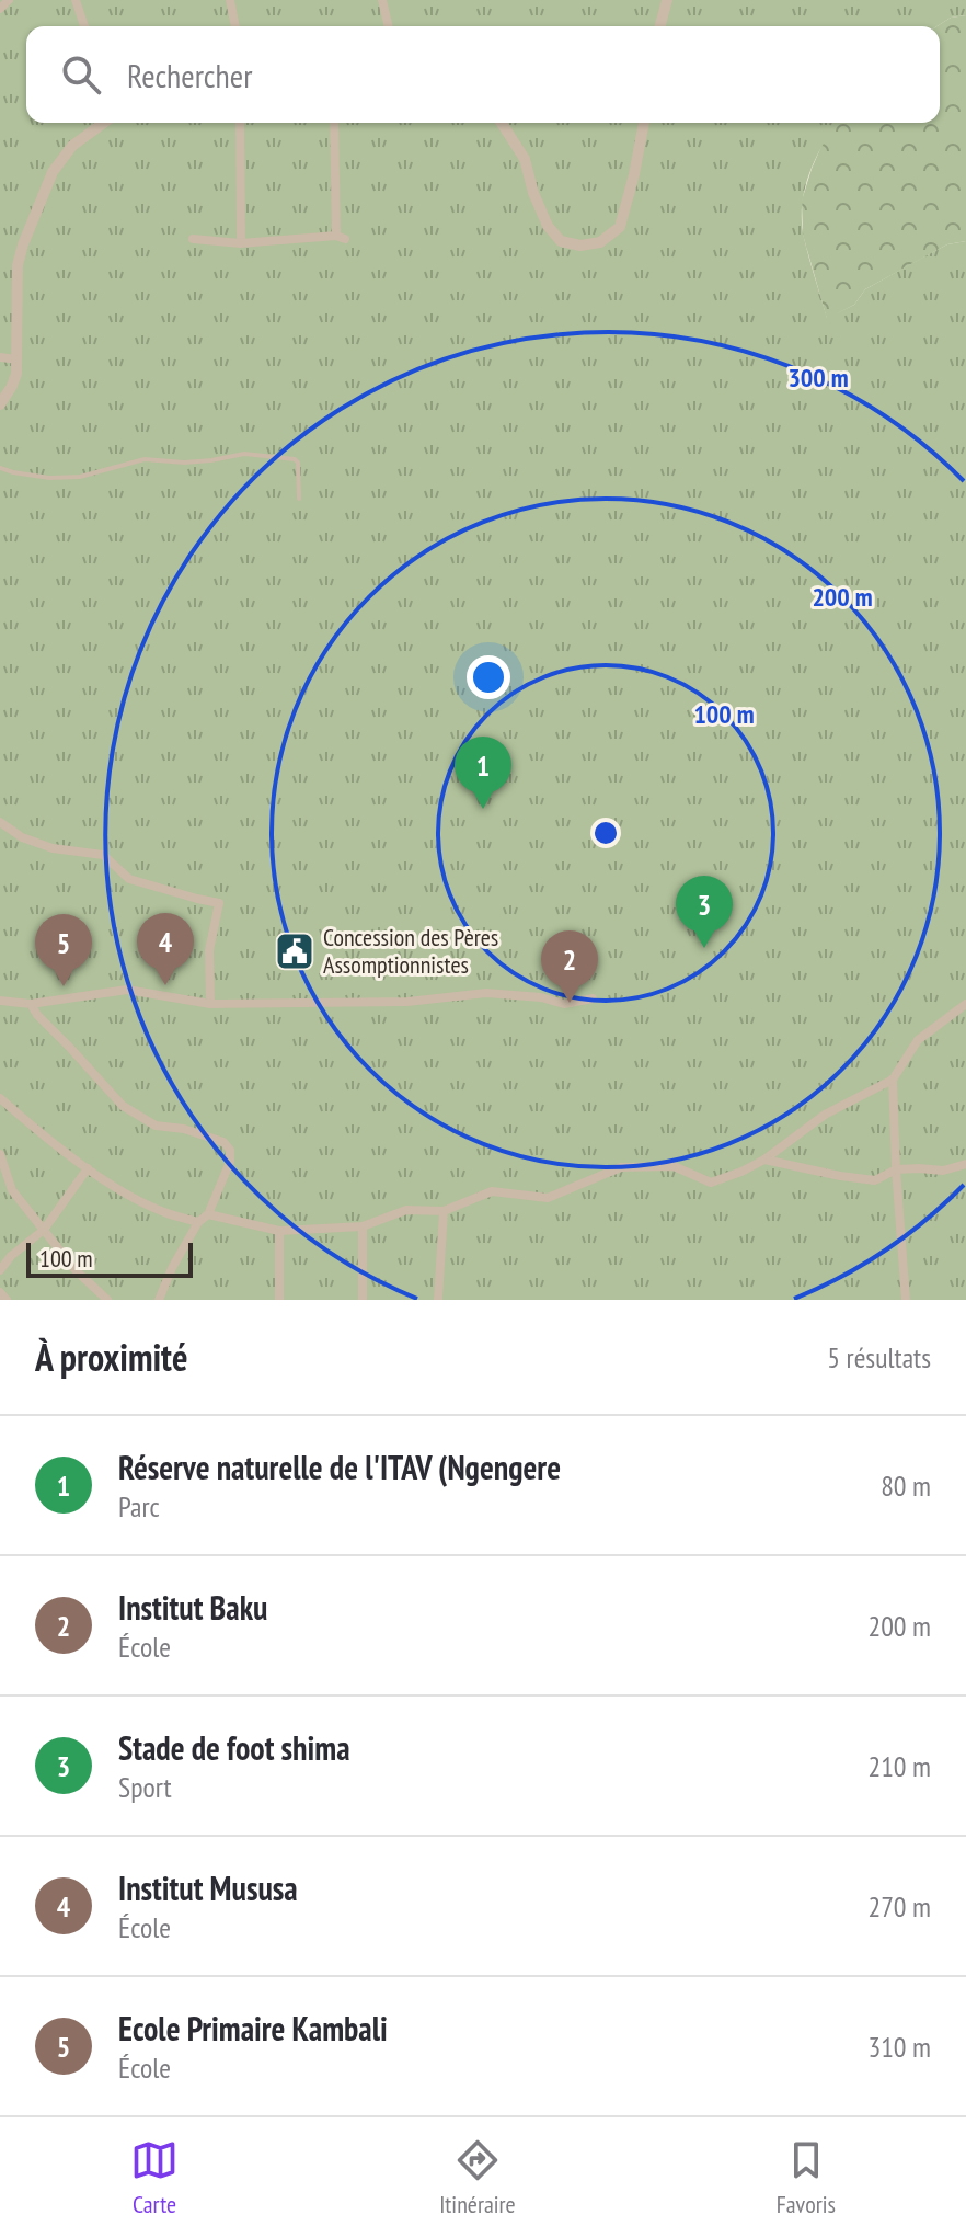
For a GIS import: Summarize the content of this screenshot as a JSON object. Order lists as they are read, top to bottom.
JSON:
{
  "places": {
    "public building": ["Concession des Pères Assomptionnistes"]
  },
  "scale_bar": "100 m",
  "page": {
    "search": "Rechercher",
    "pins": [
      "1",
      "3",
      "4",
      "5",
      "2"
    ],
    "scale": "100 m",
    "heading": ["À proximité", "5 résultats"],
    "list": [
      {
        "mark": "1",
        "name": "Réserve naturelle de l'ITAV (Ngengere",
        "note": "Parc",
        "value": "80 m"
      },
      {
        "mark": "2",
        "name": "Institut Baku",
        "note": "École",
        "value": "200 m"
      },
      {
        "mark": "3",
        "name": "Stade de foot shima",
        "note": "Sport",
        "value": "210 m"
      },
      {
        "mark": "4",
        "name": "Institut Mususa",
        "note": "École",
        "value": "270 m"
      },
      {
        "mark": "5",
        "name": "Ecole Primaire Kambali",
        "note": "École",
        "value": "310 m"
      }
    ],
    "nav": ["Carte", "Itinéraire", "Favoris"]
  },
  "rings": ["300 m", "200 m", "100 m"]
}
